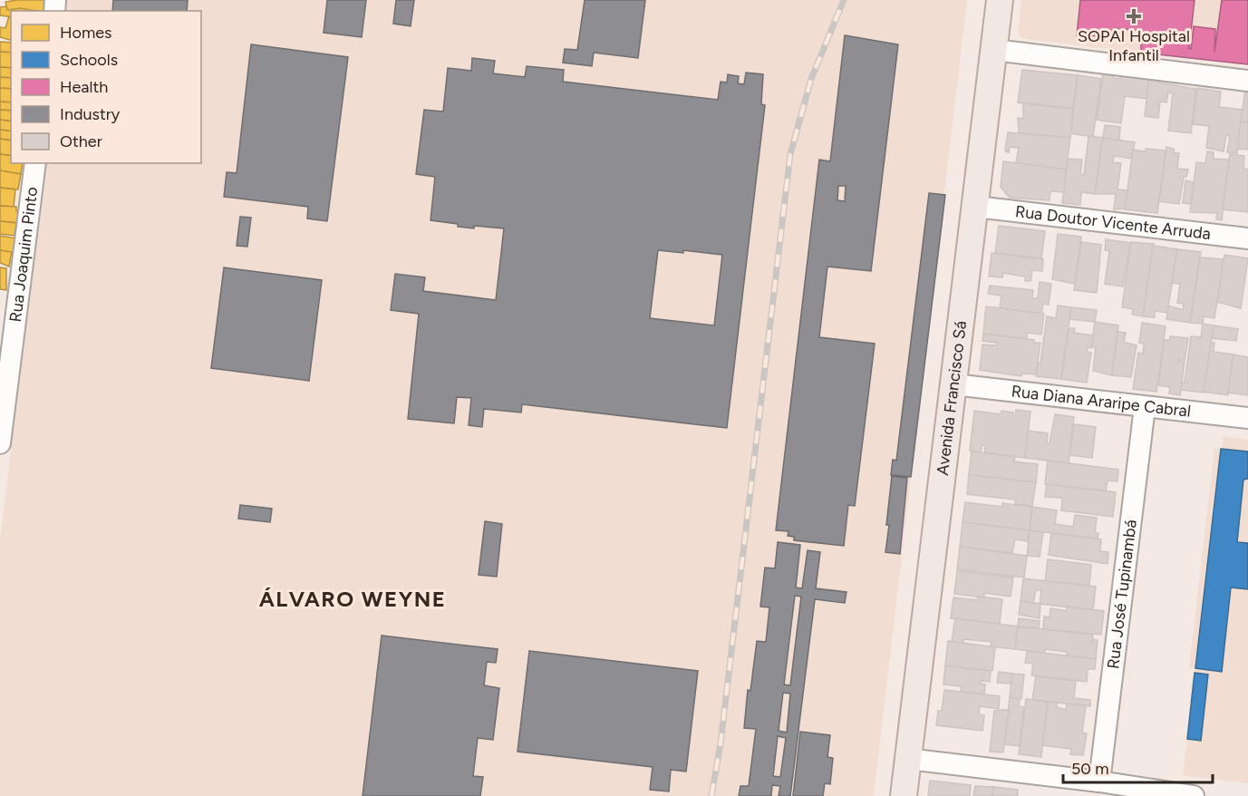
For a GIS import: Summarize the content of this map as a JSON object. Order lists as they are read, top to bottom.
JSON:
{
  "streets": {
    "main road": ["Avenida Francisco Sá"],
    "street": [
      "Rua Doutor Vicente Arruda",
      "Rua Joaquim Pinto",
      "Rua Diana Araripe Cabral",
      "Rua José Tupinambá"
    ]
  },
  "crossings": [
    ["Rua Doutor Vicente Arruda", "Avenida Francisco Sá"],
    ["Avenida Francisco Sá", "Rua Diana Araripe Cabral"],
    ["Rua Diana Araripe Cabral", "Rua José Tupinambá"]
  ],
  "districts": ["ÁLVARO WEYNE"],
  "places": {
    "health": ["SOPAI Hospital Infantil"]
  },
  "legend": [
    "Homes",
    "Schools",
    "Health",
    "Industry",
    "Other"
  ],
  "scale_bar": "50 m"
}
